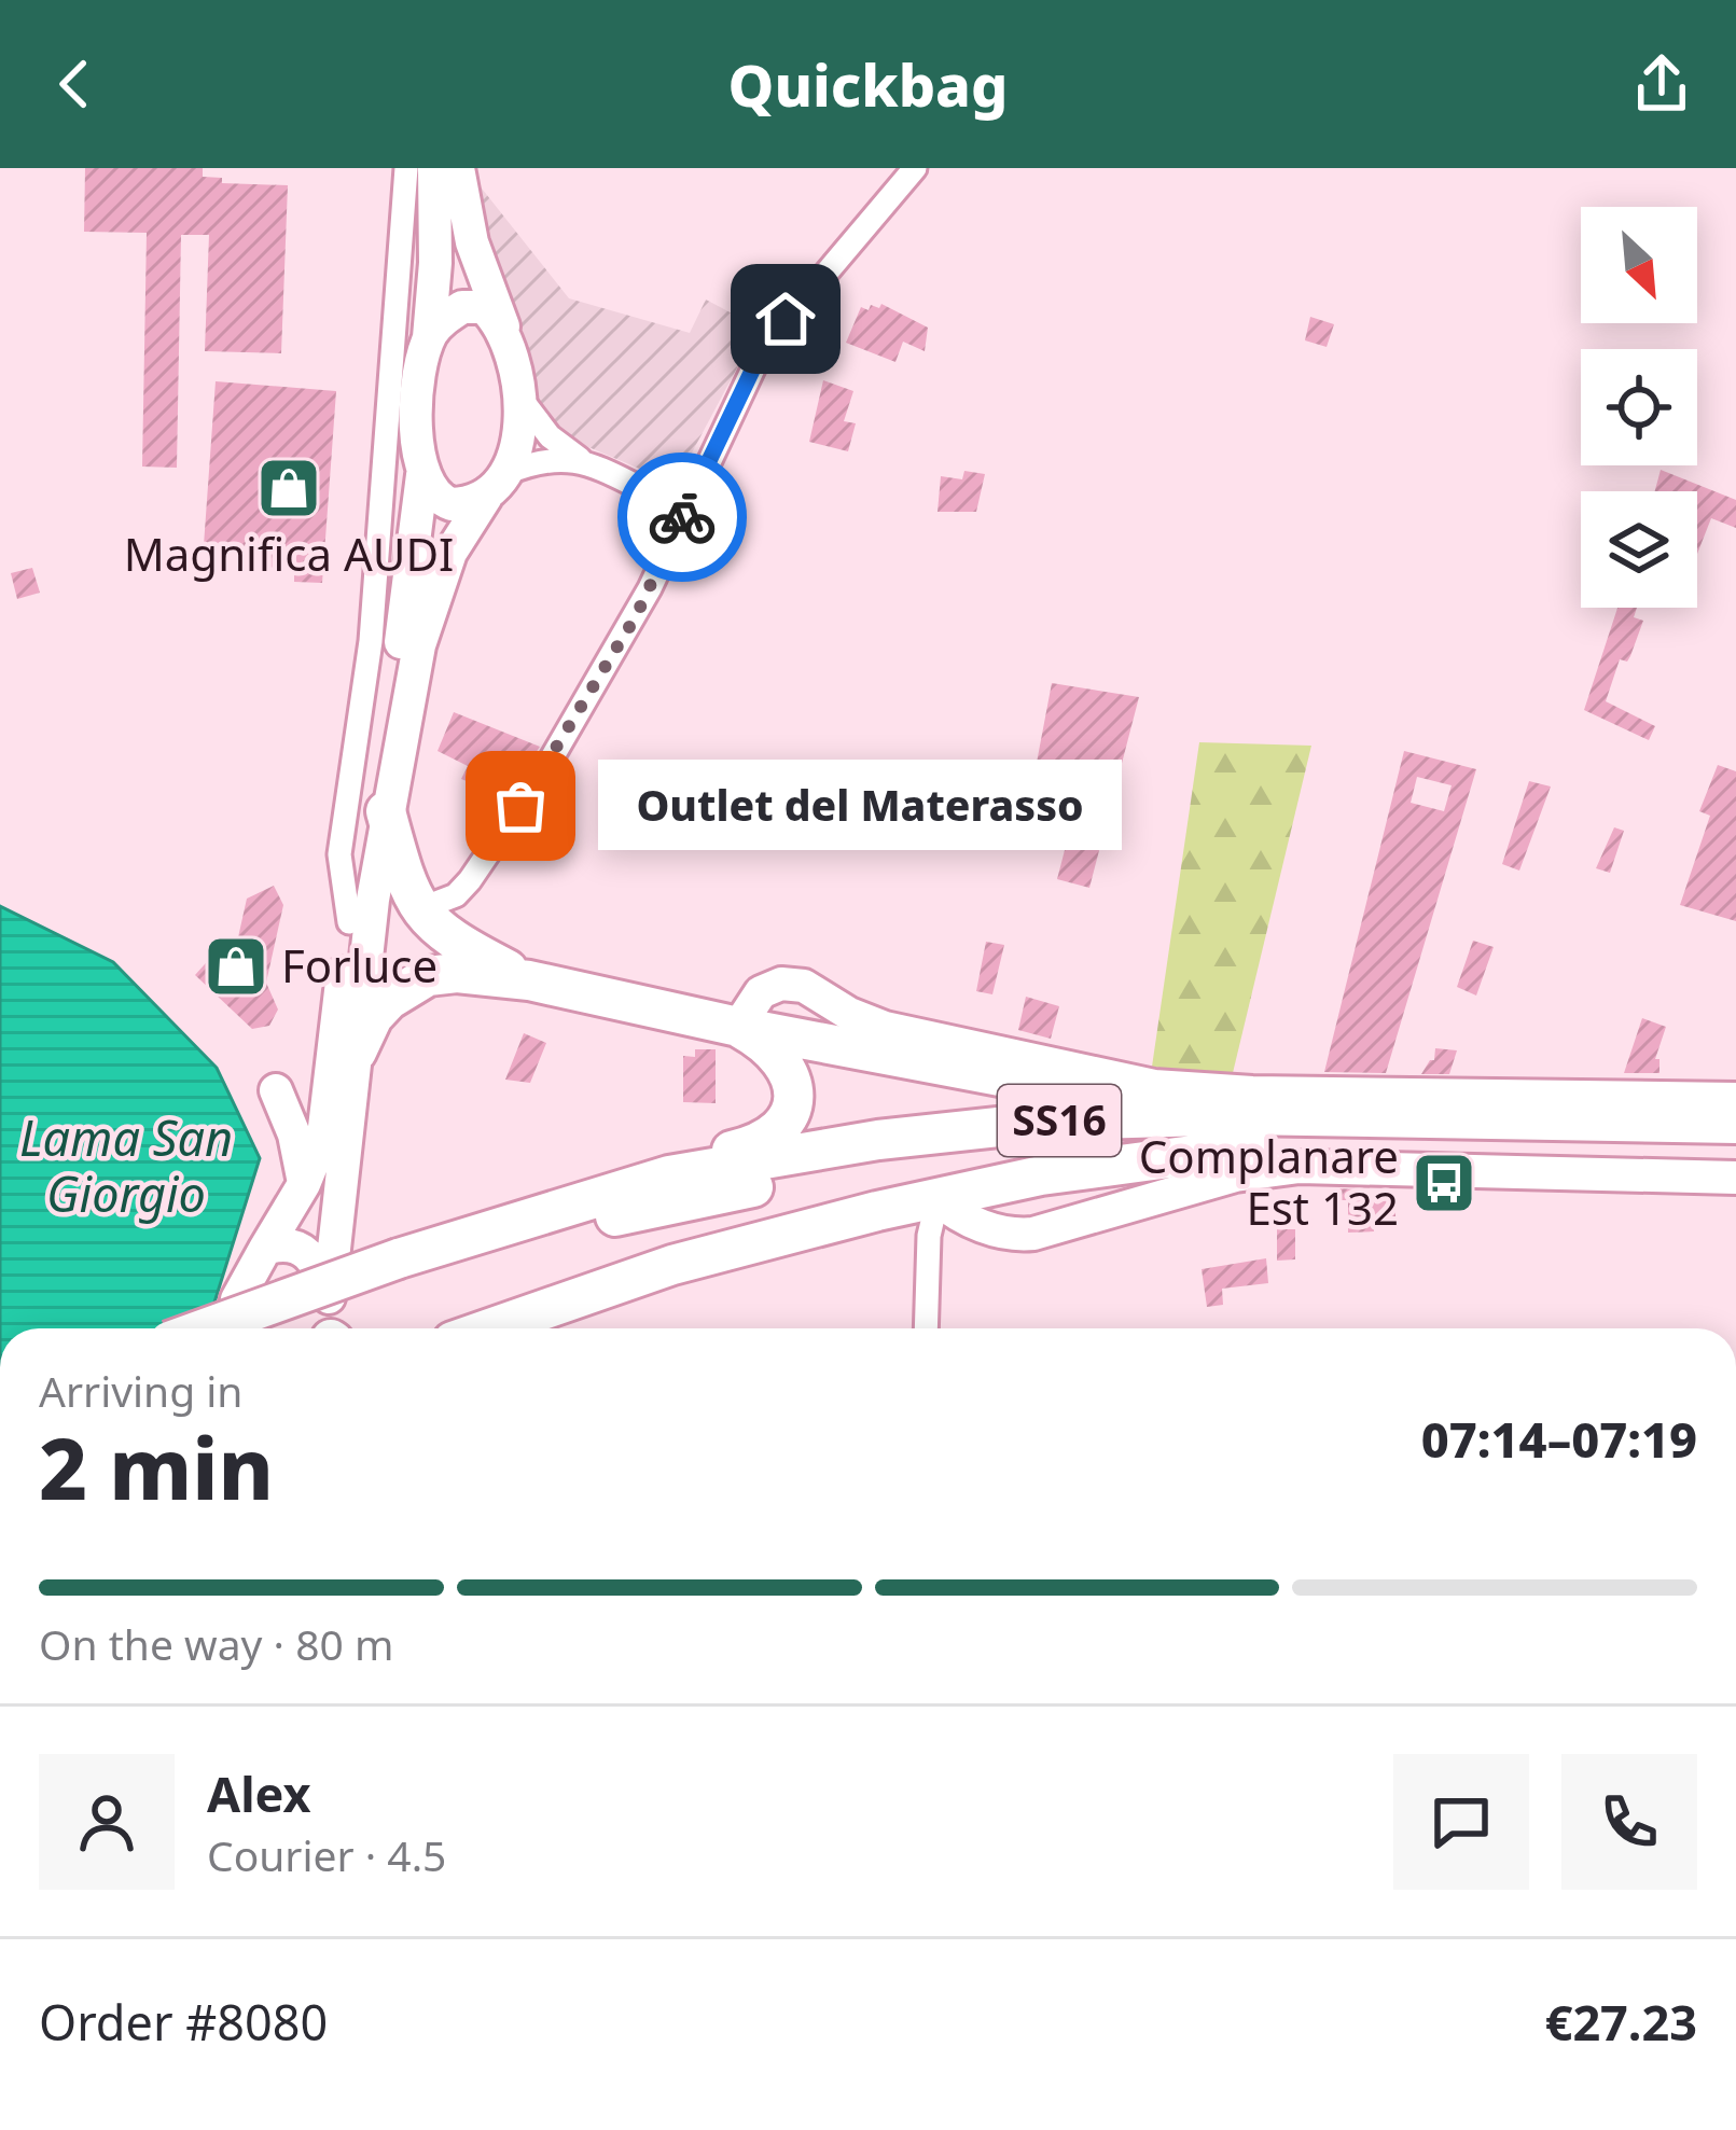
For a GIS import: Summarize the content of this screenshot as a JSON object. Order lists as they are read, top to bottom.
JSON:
{
  "streets": {
    "highway": ["SS16"]
  },
  "water": ["Lama San Giorgio"],
  "places": {
    "shop": ["Magnifica AUDI", "Forluce"],
    "other": ["Outlet del Materasso"],
    "bus stop": ["Complanare Est 132"]
  },
  "north": "bottom right",
  "page": {
    "header": "Quickbag",
    "bubble": "Outlet del Materasso",
    "heading": ["2 min", "Arriving in", "07:14–07:19"],
    "panel": [
      "Alex",
      "Courier · 4.5",
      "Order #8080",
      "€27.23"
    ],
    "bar": "On the way · 80 m"
  }
}
